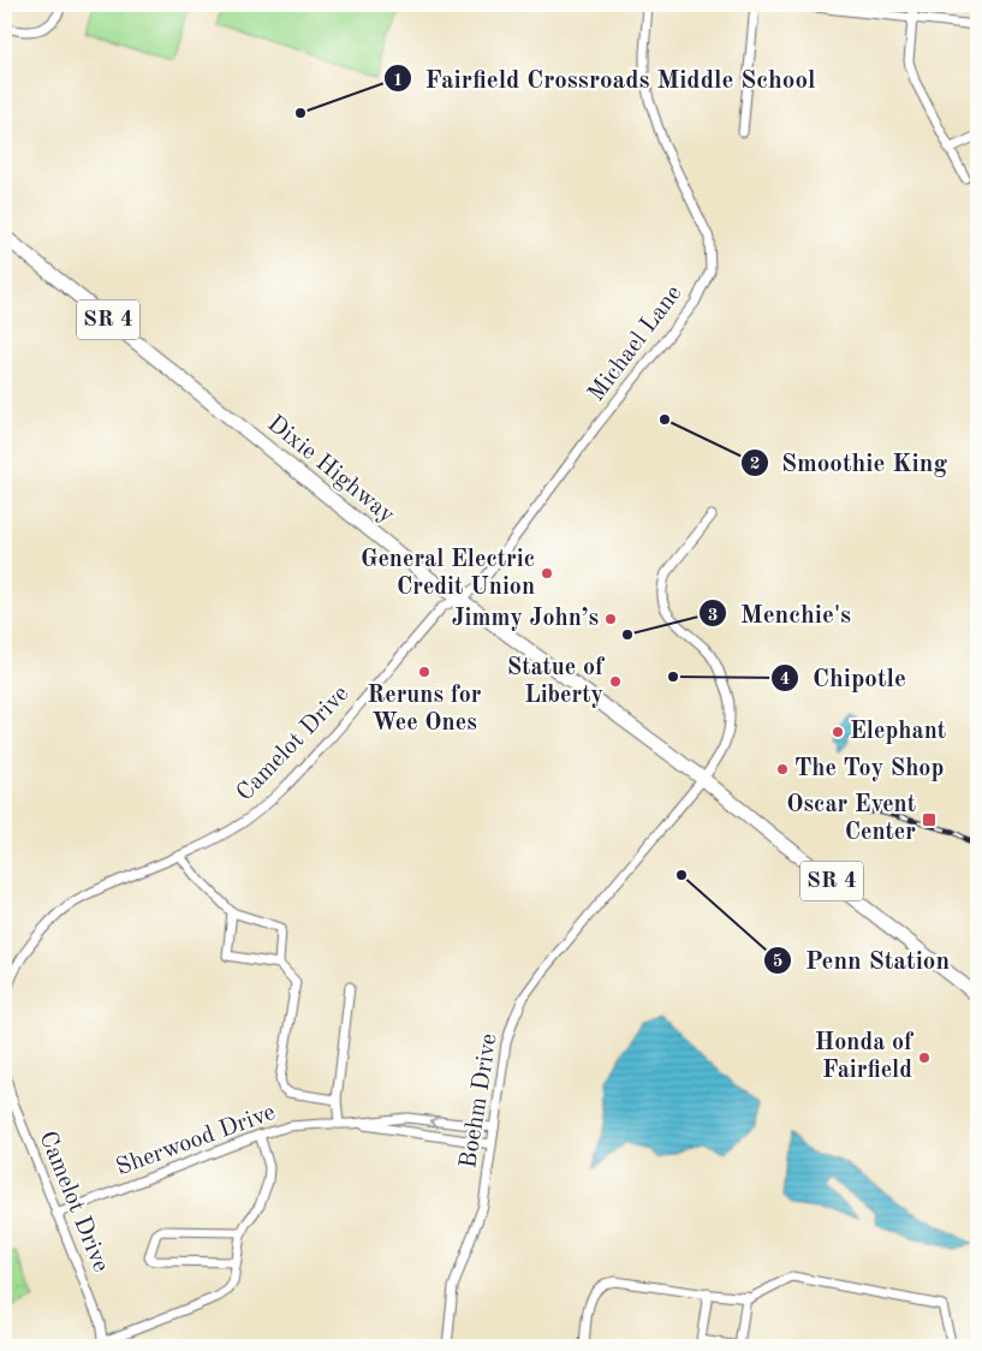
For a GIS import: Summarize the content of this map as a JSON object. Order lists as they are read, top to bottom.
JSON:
{
  "streets": {
    "main road": ["SR 4", "Dixie Highway"],
    "street": [
      "Michael Lane",
      "Camelot Drive",
      "Boehm Drive",
      "Sherwood Drive"
    ]
  },
  "crossings": [
    ["Michael Lane", "Dixie Highway"],
    ["Michael Lane", "Camelot Drive"],
    ["Dixie Highway", "Camelot Drive"],
    ["Dixie Highway", "Boehm Drive"],
    ["Camelot Drive", "Sherwood Drive"],
    ["Boehm Drive", "Sherwood Drive"]
  ],
  "places": {
    "other": [
      "Fairfield Crossroads Middle School",
      "Smoothie King",
      "General Electric Credit Union",
      "Jimmy John’s",
      "Menchie's",
      "Reruns for Wee Ones",
      "Chipotle",
      "Statue of Liberty",
      "Elephant",
      "The Toy Shop",
      "Penn Station",
      "Honda of Fairfield"
    ],
    "transit": ["Oscar Event Center"]
  }
}
